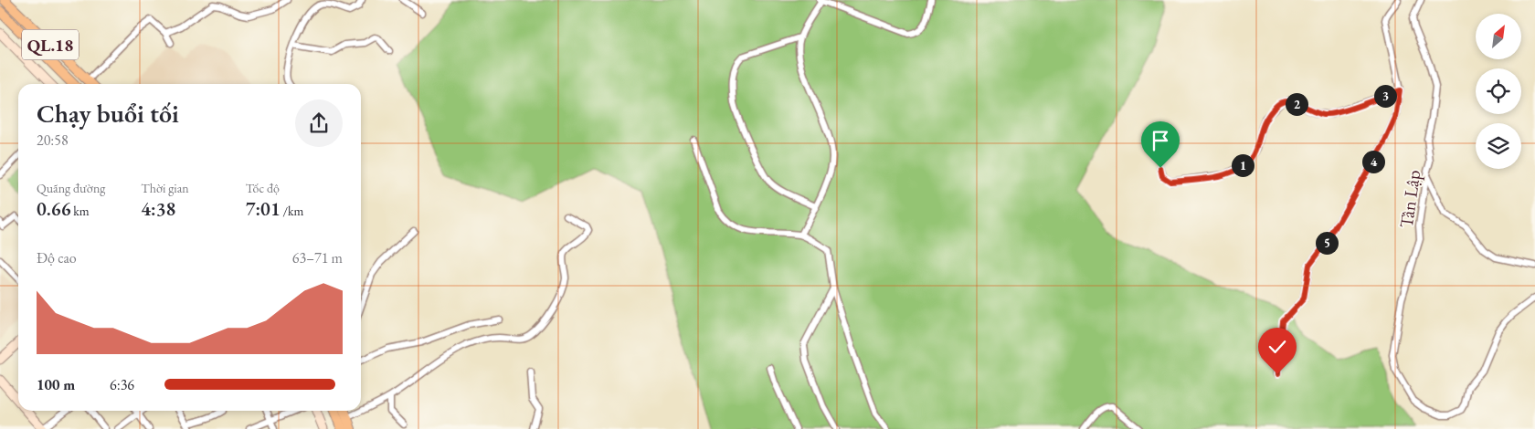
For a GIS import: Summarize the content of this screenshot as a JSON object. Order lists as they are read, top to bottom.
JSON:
{
  "streets": {
    "main road": ["QL.18"],
    "street": ["Tân Lập"]
  },
  "north": "top right",
  "page": {
    "heading": ["Chạy buổi tối", "20:58"],
    "pins": [
      "3",
      "2",
      "4",
      "1",
      "5"
    ],
    "stats": [
      ["Quãng đường", "0.66 km"],
      ["Thời gian", "4:38"],
      ["Tốc độ", "7:01 /km"]
    ],
    "chart": ["Độ cao", "63–71 m"],
    "list": [
      {
        "name": "100 m",
        "note": "6:36"
      }
    ]
  }
}
